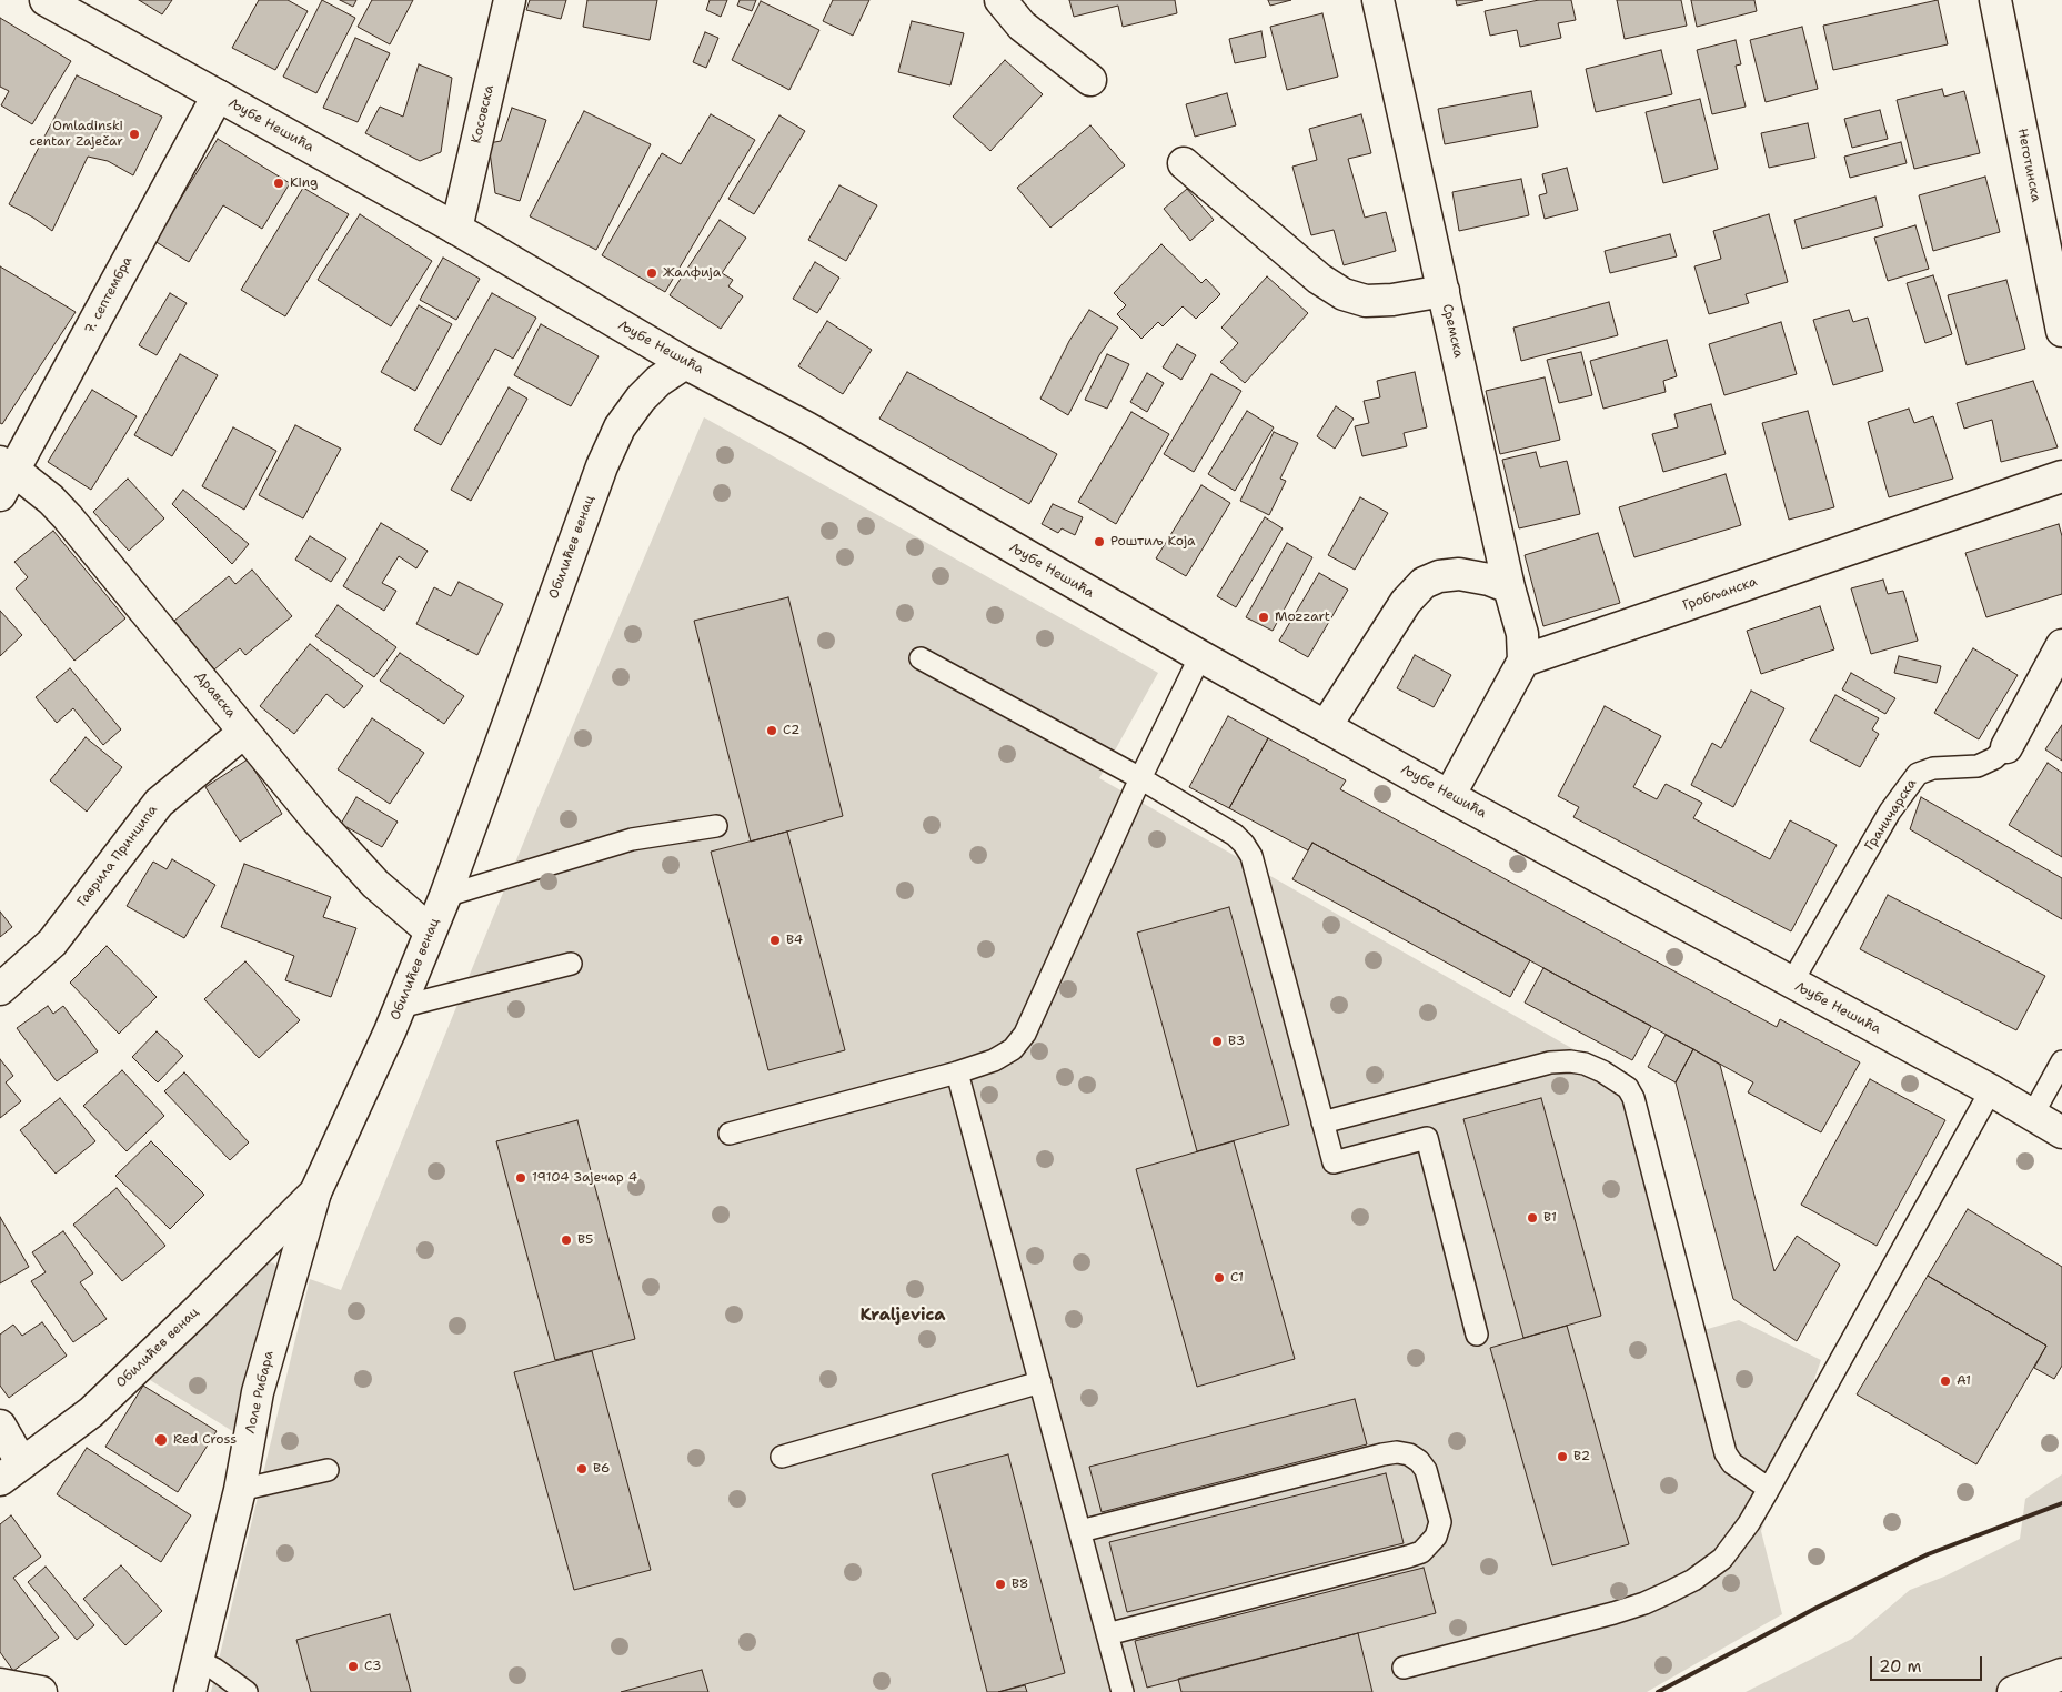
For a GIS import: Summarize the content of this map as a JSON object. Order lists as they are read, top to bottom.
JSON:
{
  "streets": {
    "street": [
      "Косовска",
      "Љубе Нешића",
      "Неготинска",
      "7. септембра",
      "Сремска",
      "Обилићев венац",
      "Гробљанска",
      "Дравска",
      "Граничарска",
      "Гаврила Принципа",
      "Лоле Рибара"
    ]
  },
  "crossings": [
    ["Косовска", "Љубе Нешића"],
    ["Љубе Нешића", "7. септембра"],
    ["Љубе Нешића", "Обилићев венац"],
    ["Љубе Нешића", "Граничарска"],
    ["7. септембра", "Дравска"],
    ["Сремска", "Гробљанска"],
    ["Обилићев венац", "Дравска"],
    ["Обилићев венац", "Лоле Рибара"],
    ["Дравска", "Гаврила Принципа"]
  ],
  "districts": ["Kraljevica"],
  "places": [
    "Omladinski centar Zaječar",
    "King",
    "Жалфија",
    "Роштиљ Која",
    "Mozzart",
    "C2",
    "B4",
    "B3",
    "19104 Зајечар 4",
    "B1",
    "B5",
    "C1",
    "A1",
    "Red Cross",
    "B2",
    "B6",
    "B8",
    "C3"
  ],
  "scale_bar": "20 m"
}
